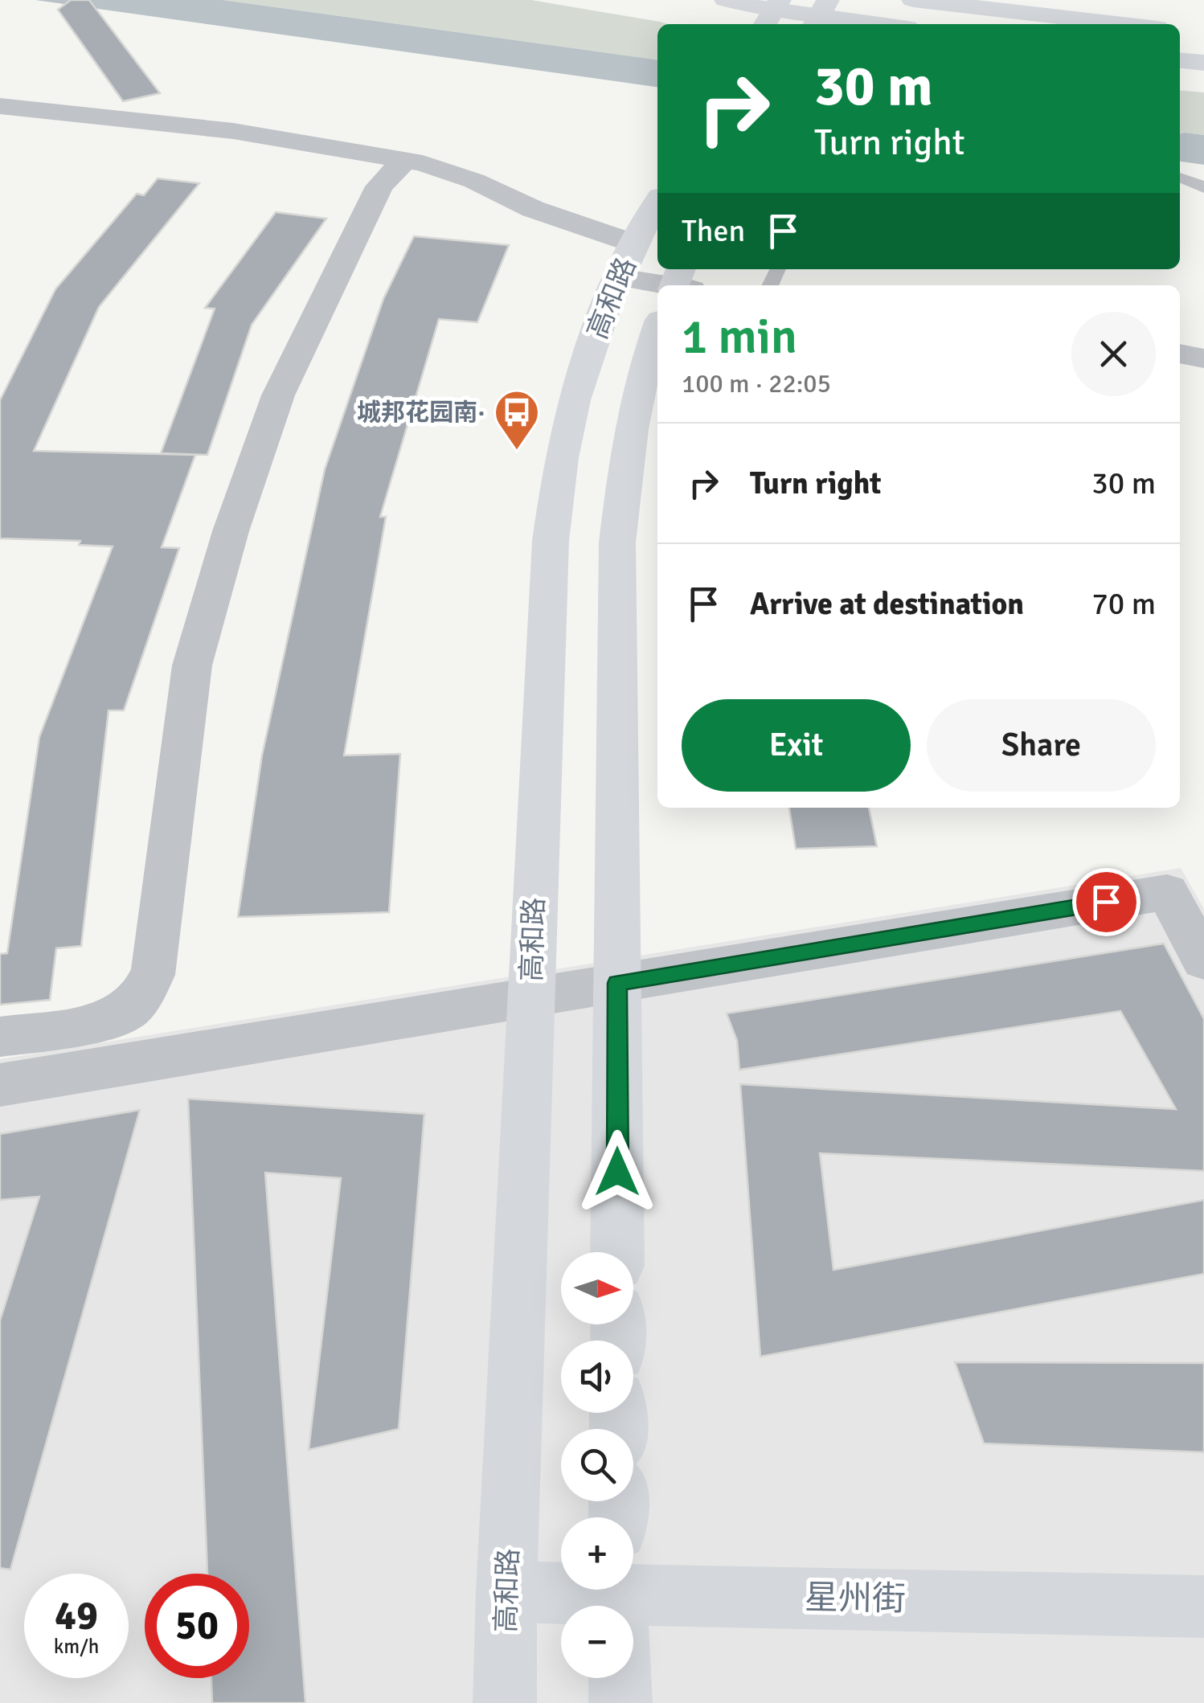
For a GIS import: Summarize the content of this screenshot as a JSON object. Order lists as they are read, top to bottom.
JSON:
{
  "streets": {
    "main road": ["高和路", "星州街"]
  },
  "crossings": [
    ["高和路", "星州街"]
  ],
  "places": {
    "bus stop": ["城邦花园南·"]
  },
  "north": "right",
  "page": {
    "turn": ["30 m", "Turn right"],
    "then": "Then",
    "heading": ["1 min", "100 m · 22:05"],
    "list": [
      {
        "name": "Turn right",
        "value": "30 m"
      },
      {
        "name": "Arrive at destination",
        "value": "70 m"
      }
    ],
    "buttons": ["Exit", "Share"],
    "map_buttons": ["+", "−"],
    "speed": "49 km/h",
    "limit": "50"
  }
}
